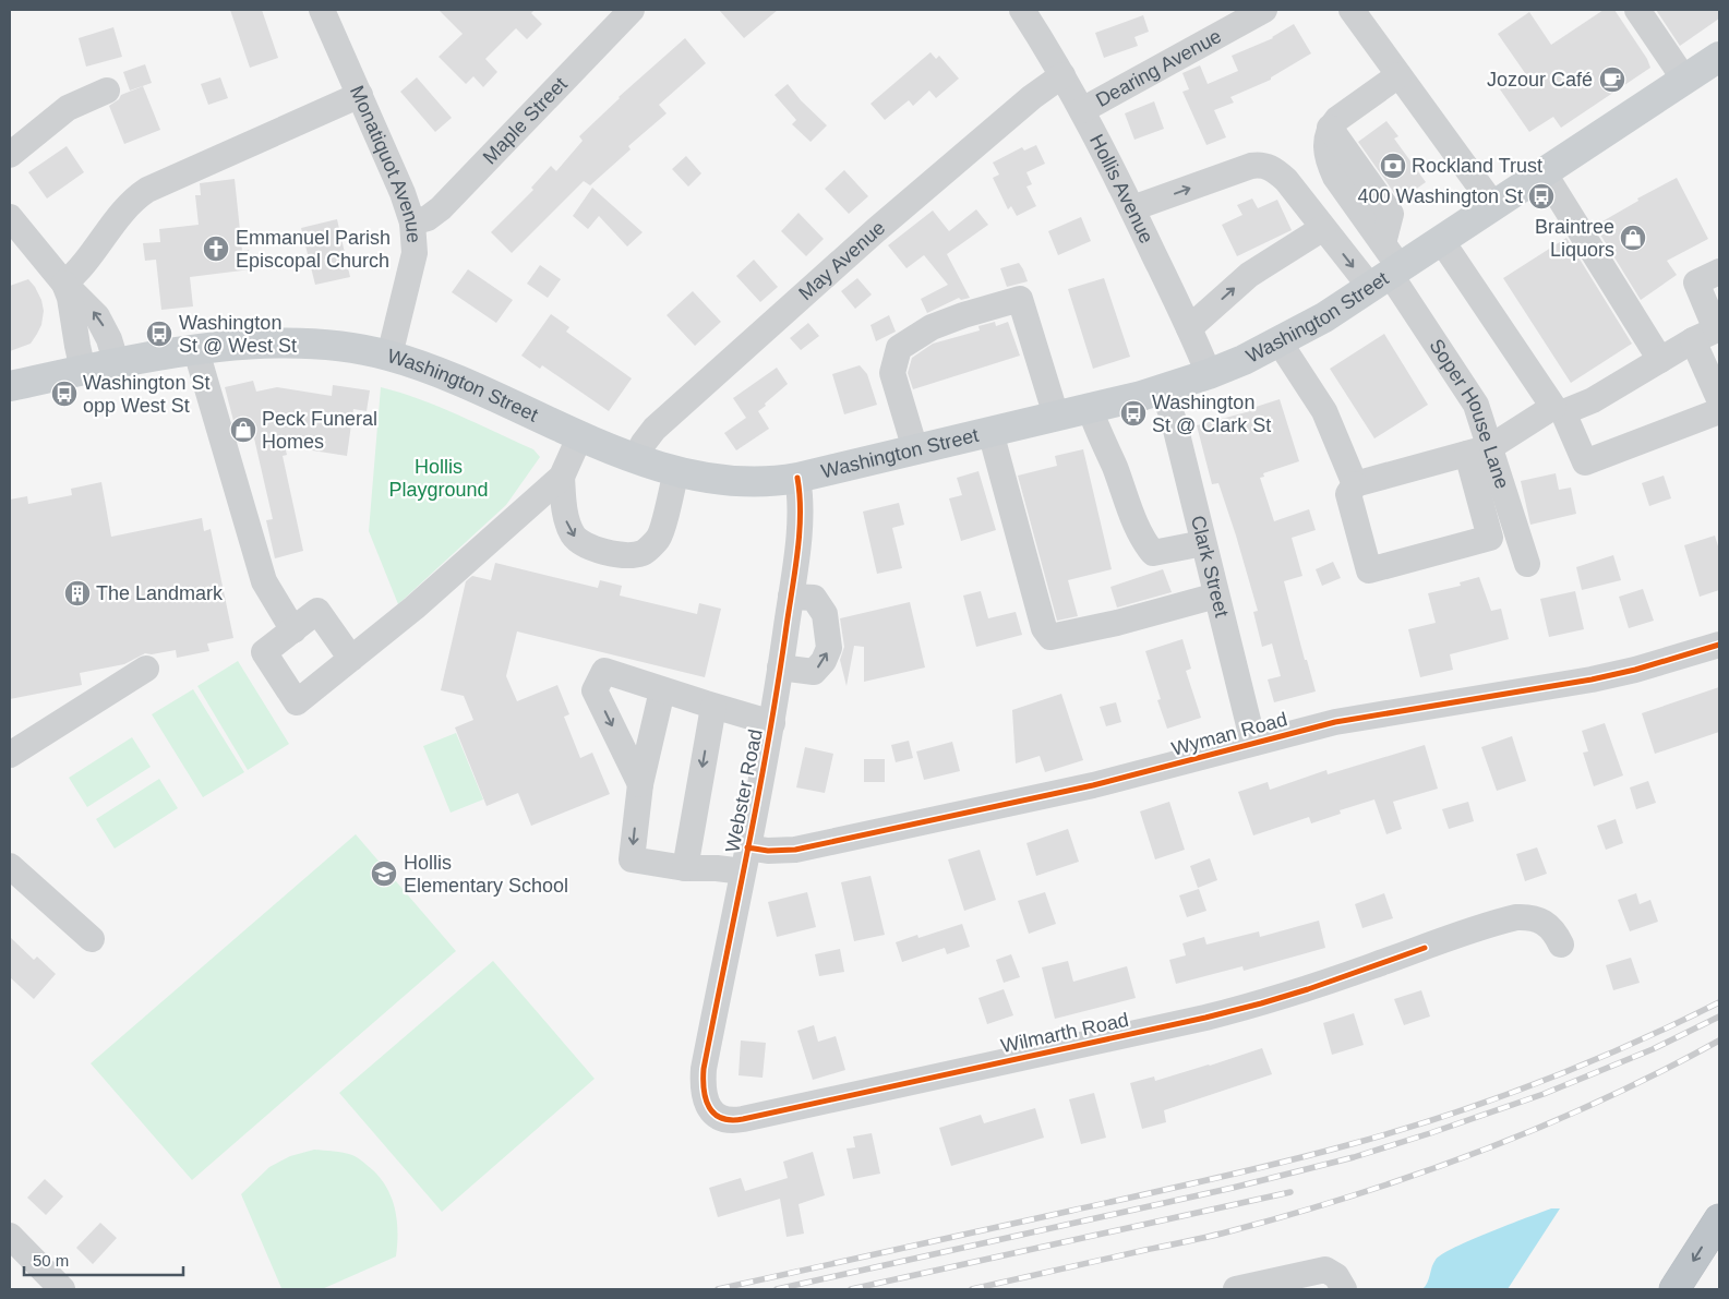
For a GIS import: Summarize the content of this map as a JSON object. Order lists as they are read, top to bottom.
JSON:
{
  "streets": {
    "main road": ["Washington Street"],
    "street": [
      "Dearing Avenue",
      "Maple Street",
      "Monatiquot Avenue",
      "Hollis Avenue",
      "May Avenue",
      "Soper House Lane",
      "Clark Street",
      "Wyman Road",
      "Webster Road",
      "Wilmarth Road"
    ]
  },
  "crossings": [
    ["Dearing Avenue", "Hollis Avenue"],
    ["Maple Street", "Monatiquot Avenue"],
    ["Monatiquot Avenue", "Washington Street"],
    ["Hollis Avenue", "May Avenue"],
    ["Hollis Avenue", "Washington Street"],
    ["Hollis Avenue", "Soper House Lane"],
    ["May Avenue", "Washington Street"],
    ["Washington Street", "Soper House Lane"],
    ["Washington Street", "Clark Street"],
    ["Washington Street", "Webster Road"],
    ["Clark Street", "Wyman Road"],
    ["Wyman Road", "Webster Road"],
    ["Webster Road", "Wilmarth Road"]
  ],
  "one_way": ["Soper House Lane"],
  "parks": ["Hollis Playground"],
  "places": {
    "cafe": ["Jozour Café"],
    "bank": ["Rockland Trust"],
    "bus stop": [
      "400 Washington St",
      "Washington St @ West St",
      "Washington St opp West St",
      "Washington St @ Clark St"
    ],
    "shop": ["Braintree Liquors", "Peck Funeral Homes"],
    "church": ["Emmanuel Parish Episcopal Church"],
    "building": ["The Landmark"],
    "school or university": ["Hollis Elementary School"]
  },
  "scale_bar": "50 m"
}
